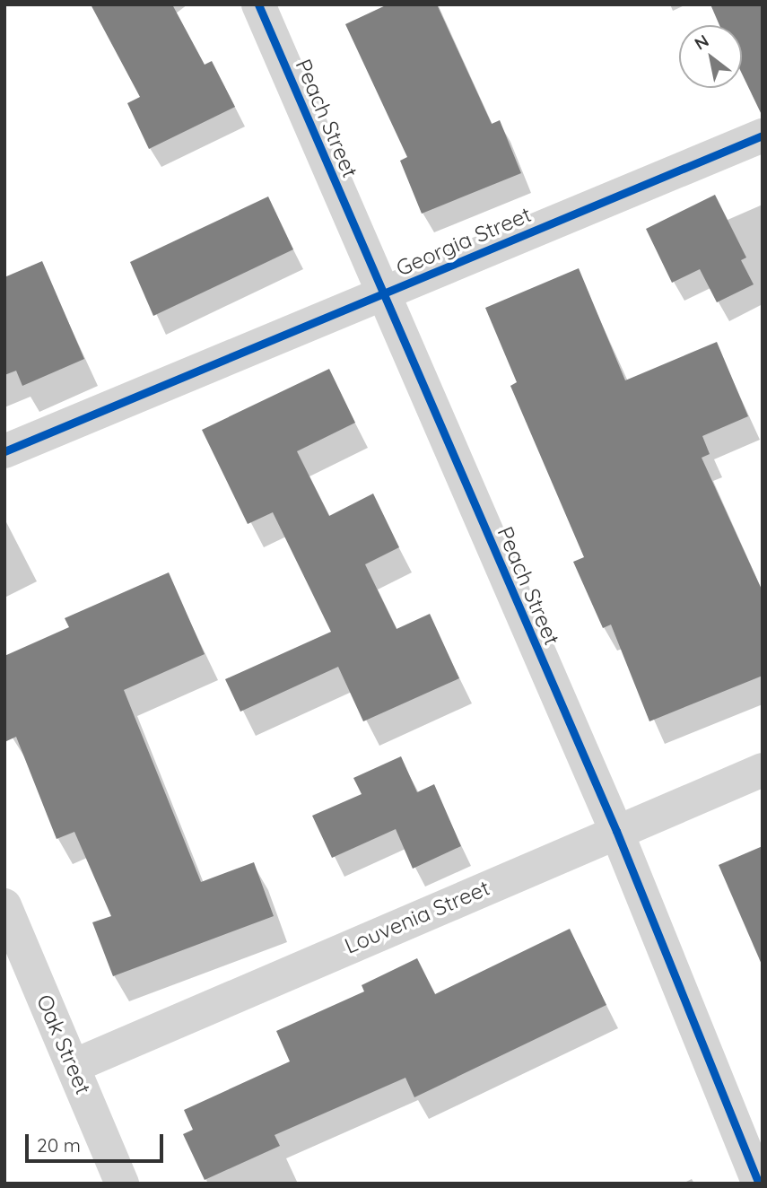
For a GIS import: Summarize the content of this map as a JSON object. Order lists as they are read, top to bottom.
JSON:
{
  "streets": {
    "street": [
      "Peach Street",
      "Georgia Street",
      "Louvenia Street",
      "Oak Street"
    ]
  },
  "crossings": [
    ["Peach Street", "Georgia Street"],
    ["Peach Street", "Louvenia Street"],
    ["Louvenia Street", "Oak Street"]
  ],
  "scale_bar": "20 m",
  "north": "top left"
}
